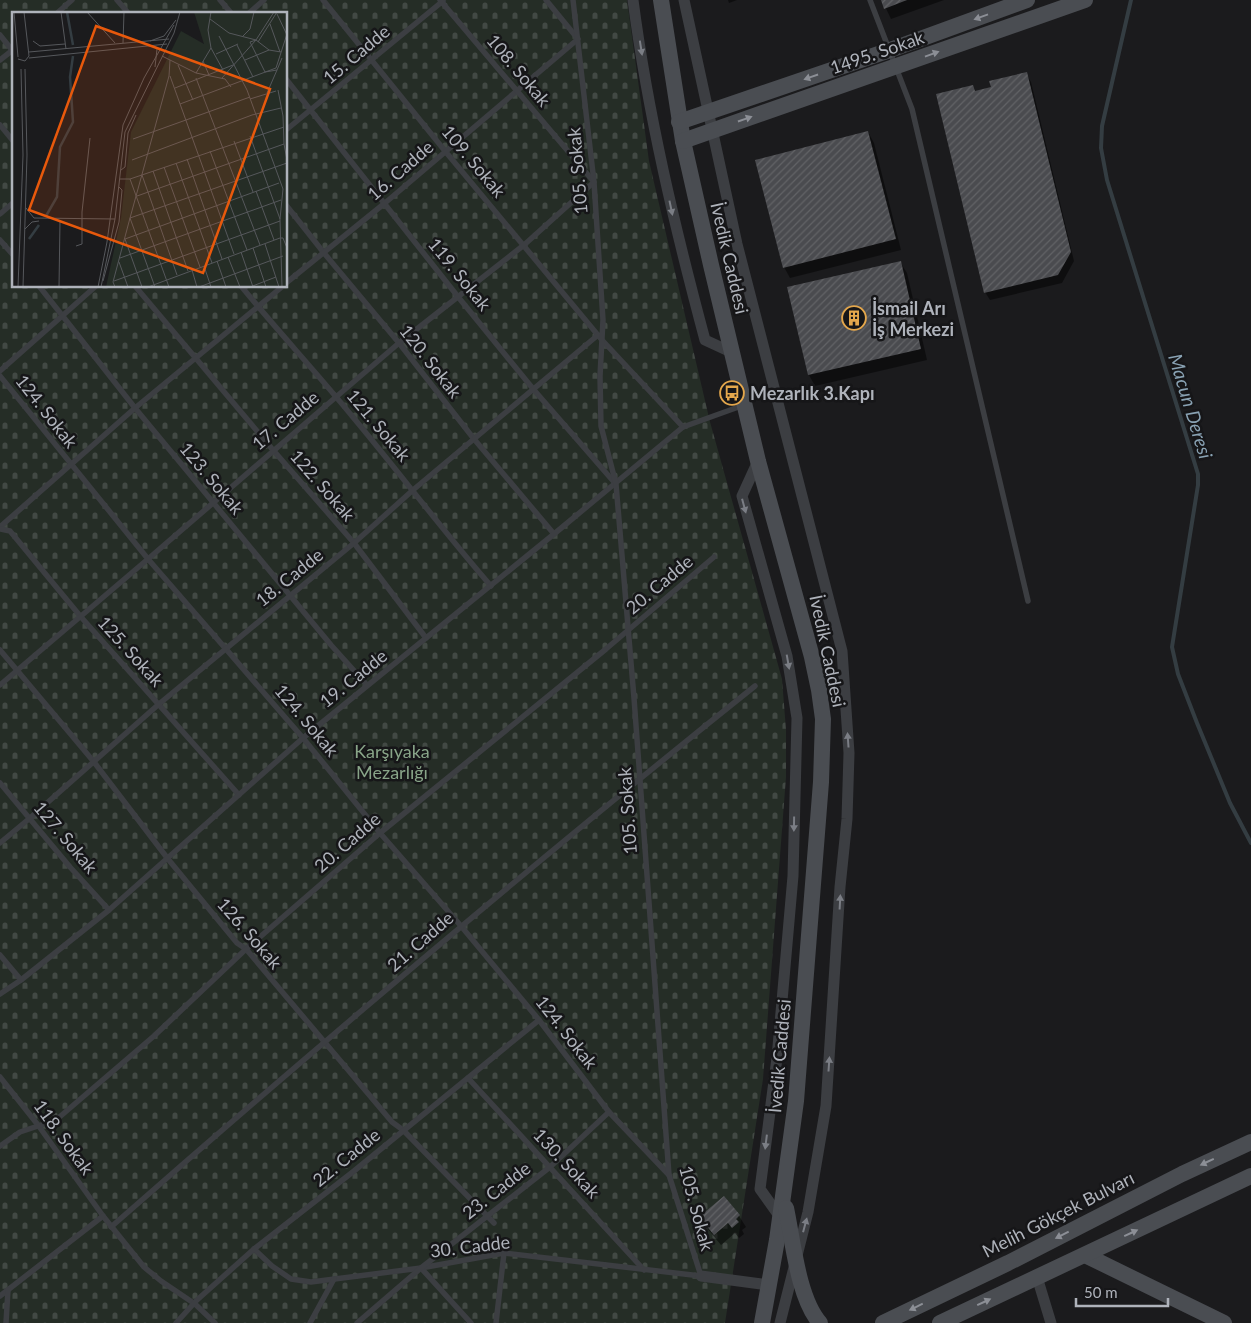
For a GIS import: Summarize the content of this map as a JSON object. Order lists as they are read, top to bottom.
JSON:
{
  "streets": {
    "main road": ["1495. Sokak", "İvedik Caddesi", "Melih Gökçek Bulvarı"],
    "lane": [
      "15. Cadde",
      "108. Sokak",
      "109. Sokak",
      "16. Cadde",
      "105. Sokak",
      "119. Sokak",
      "120. Sokak",
      "124. Sokak",
      "17. Cadde",
      "121. Sokak",
      "123. Sokak",
      "122. Sokak",
      "18. Cadde",
      "20. Cadde",
      "125. Sokak",
      "19. Cadde",
      "127. Sokak",
      "126. Sokak",
      "21. Cadde",
      "118. Sokak",
      "22. Cadde",
      "130. Sokak",
      "23. Cadde",
      "30. Cadde"
    ]
  },
  "crossings": [
    ["1495. Sokak", "İvedik Caddesi"],
    ["15. Cadde", "108. Sokak"],
    ["15. Cadde", "109. Sokak"],
    ["15. Cadde", "119. Sokak"],
    ["108. Sokak", "16. Cadde"],
    ["108. Sokak", "105. Sokak"],
    ["108. Sokak", "17. Cadde"],
    ["109. Sokak", "16. Cadde"],
    ["109. Sokak", "105. Sokak"],
    ["109. Sokak", "17. Cadde"],
    ["109. Sokak", "18. Cadde"],
    ["16. Cadde", "105. Sokak"],
    ["16. Cadde", "119. Sokak"],
    ["16. Cadde", "120. Sokak"],
    ["105. Sokak", "119. Sokak"],
    ["105. Sokak", "124. Sokak"],
    ["105. Sokak", "17. Cadde"],
    ["105. Sokak", "18. Cadde"],
    ["105. Sokak", "20. Cadde"],
    ["105. Sokak", "19. Cadde"],
    ["105. Sokak", "21. Cadde"],
    ["105. Sokak", "30. Cadde"],
    ["119. Sokak", "17. Cadde"],
    ["119. Sokak", "18. Cadde"],
    ["119. Sokak", "19. Cadde"],
    ["120. Sokak", "17. Cadde"],
    ["120. Sokak", "18. Cadde"],
    ["120. Sokak", "19. Cadde"],
    ["124. Sokak", "17. Cadde"],
    ["124. Sokak", "18. Cadde"],
    ["124. Sokak", "20. Cadde"],
    ["124. Sokak", "19. Cadde"],
    ["124. Sokak", "21. Cadde"],
    ["124. Sokak", "22. Cadde"],
    ["124. Sokak", "23. Cadde"],
    ["17. Cadde", "121. Sokak"],
    ["17. Cadde", "123. Sokak"],
    ["17. Cadde", "122. Sokak"],
    ["17. Cadde", "125. Sokak"],
    ["17. Cadde", "126. Sokak"],
    ["121. Sokak", "18. Cadde"],
    ["121. Sokak", "19. Cadde"],
    ["123. Sokak", "18. Cadde"],
    ["123. Sokak", "19. Cadde"],
    ["122. Sokak", "18. Cadde"],
    ["122. Sokak", "19. Cadde"],
    ["18. Cadde", "125. Sokak"],
    ["18. Cadde", "127. Sokak"],
    ["18. Cadde", "126. Sokak"],
    ["20. Cadde", "126. Sokak"],
    ["20. Cadde", "118. Sokak"],
    ["125. Sokak", "19. Cadde"],
    ["19. Cadde", "127. Sokak"],
    ["19. Cadde", "126. Sokak"],
    ["126. Sokak", "21. Cadde"],
    ["126. Sokak", "22. Cadde"],
    ["126. Sokak", "23. Cadde"],
    ["21. Cadde", "118. Sokak"],
    ["118. Sokak", "22. Cadde"],
    ["22. Cadde", "130. Sokak"],
    ["22. Cadde", "30. Cadde"],
    ["130. Sokak", "23. Cadde"],
    ["130. Sokak", "30. Cadde"],
    ["23. Cadde", "30. Cadde"]
  ],
  "water": ["Macun Deresi"],
  "parks": ["Karşıyaka Mezarlığı"],
  "places": {
    "building": ["İsmail Arı İş Merkezi"],
    "bus stop": ["Mezarlık 3.Kapı"]
  },
  "scale_bar": "50 m"
}
